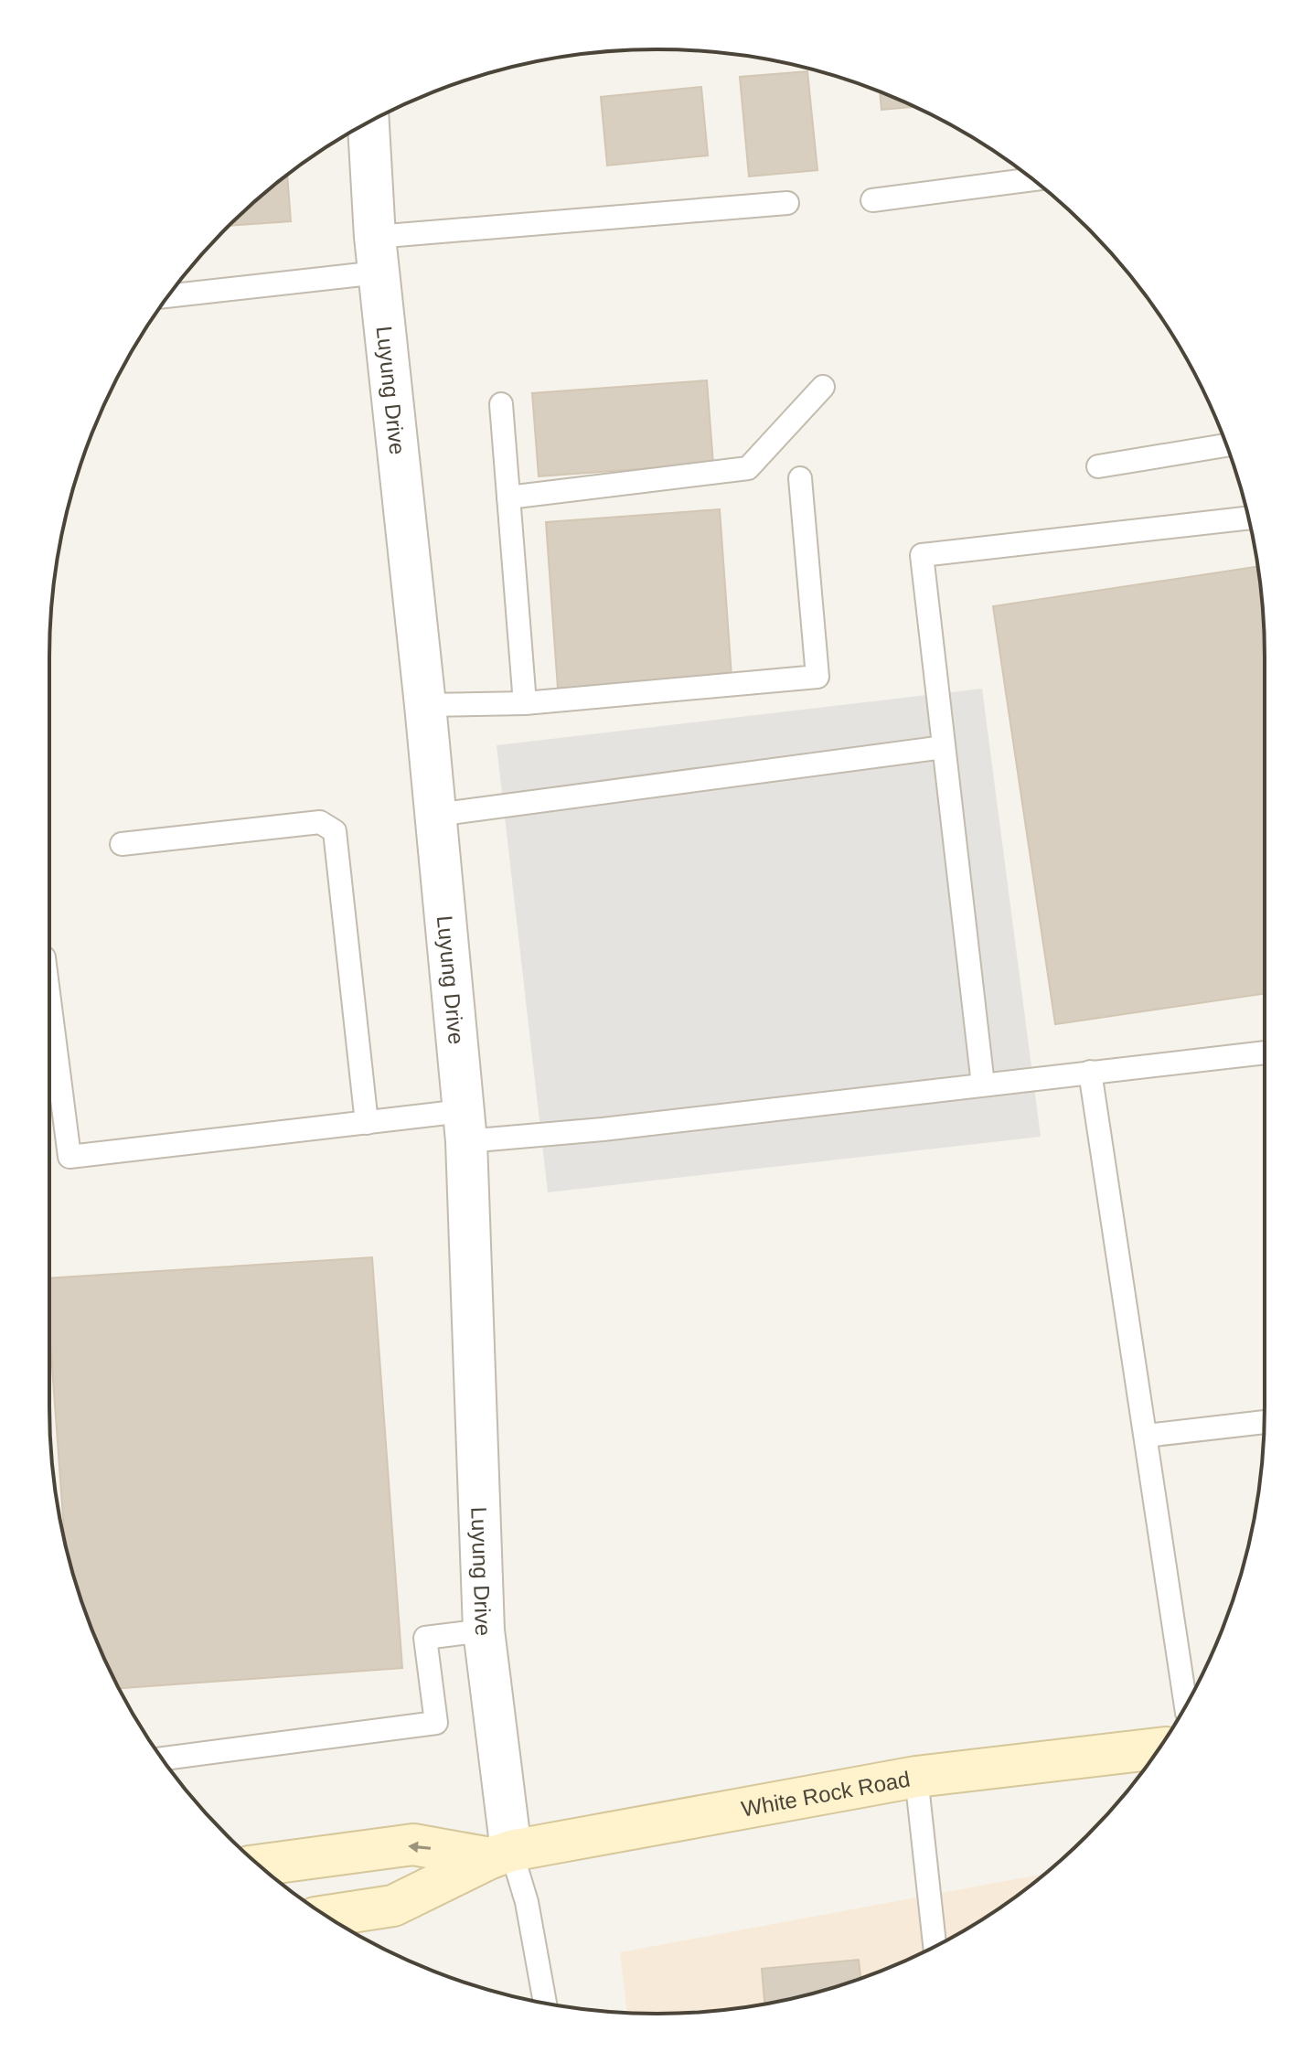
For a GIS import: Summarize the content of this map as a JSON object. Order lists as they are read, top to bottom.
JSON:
{
  "streets": {
    "main road": ["White Rock Road"],
    "street": ["Luyung Drive"]
  },
  "crossings": [
    ["Luyung Drive", "White Rock Road"]
  ]
}
